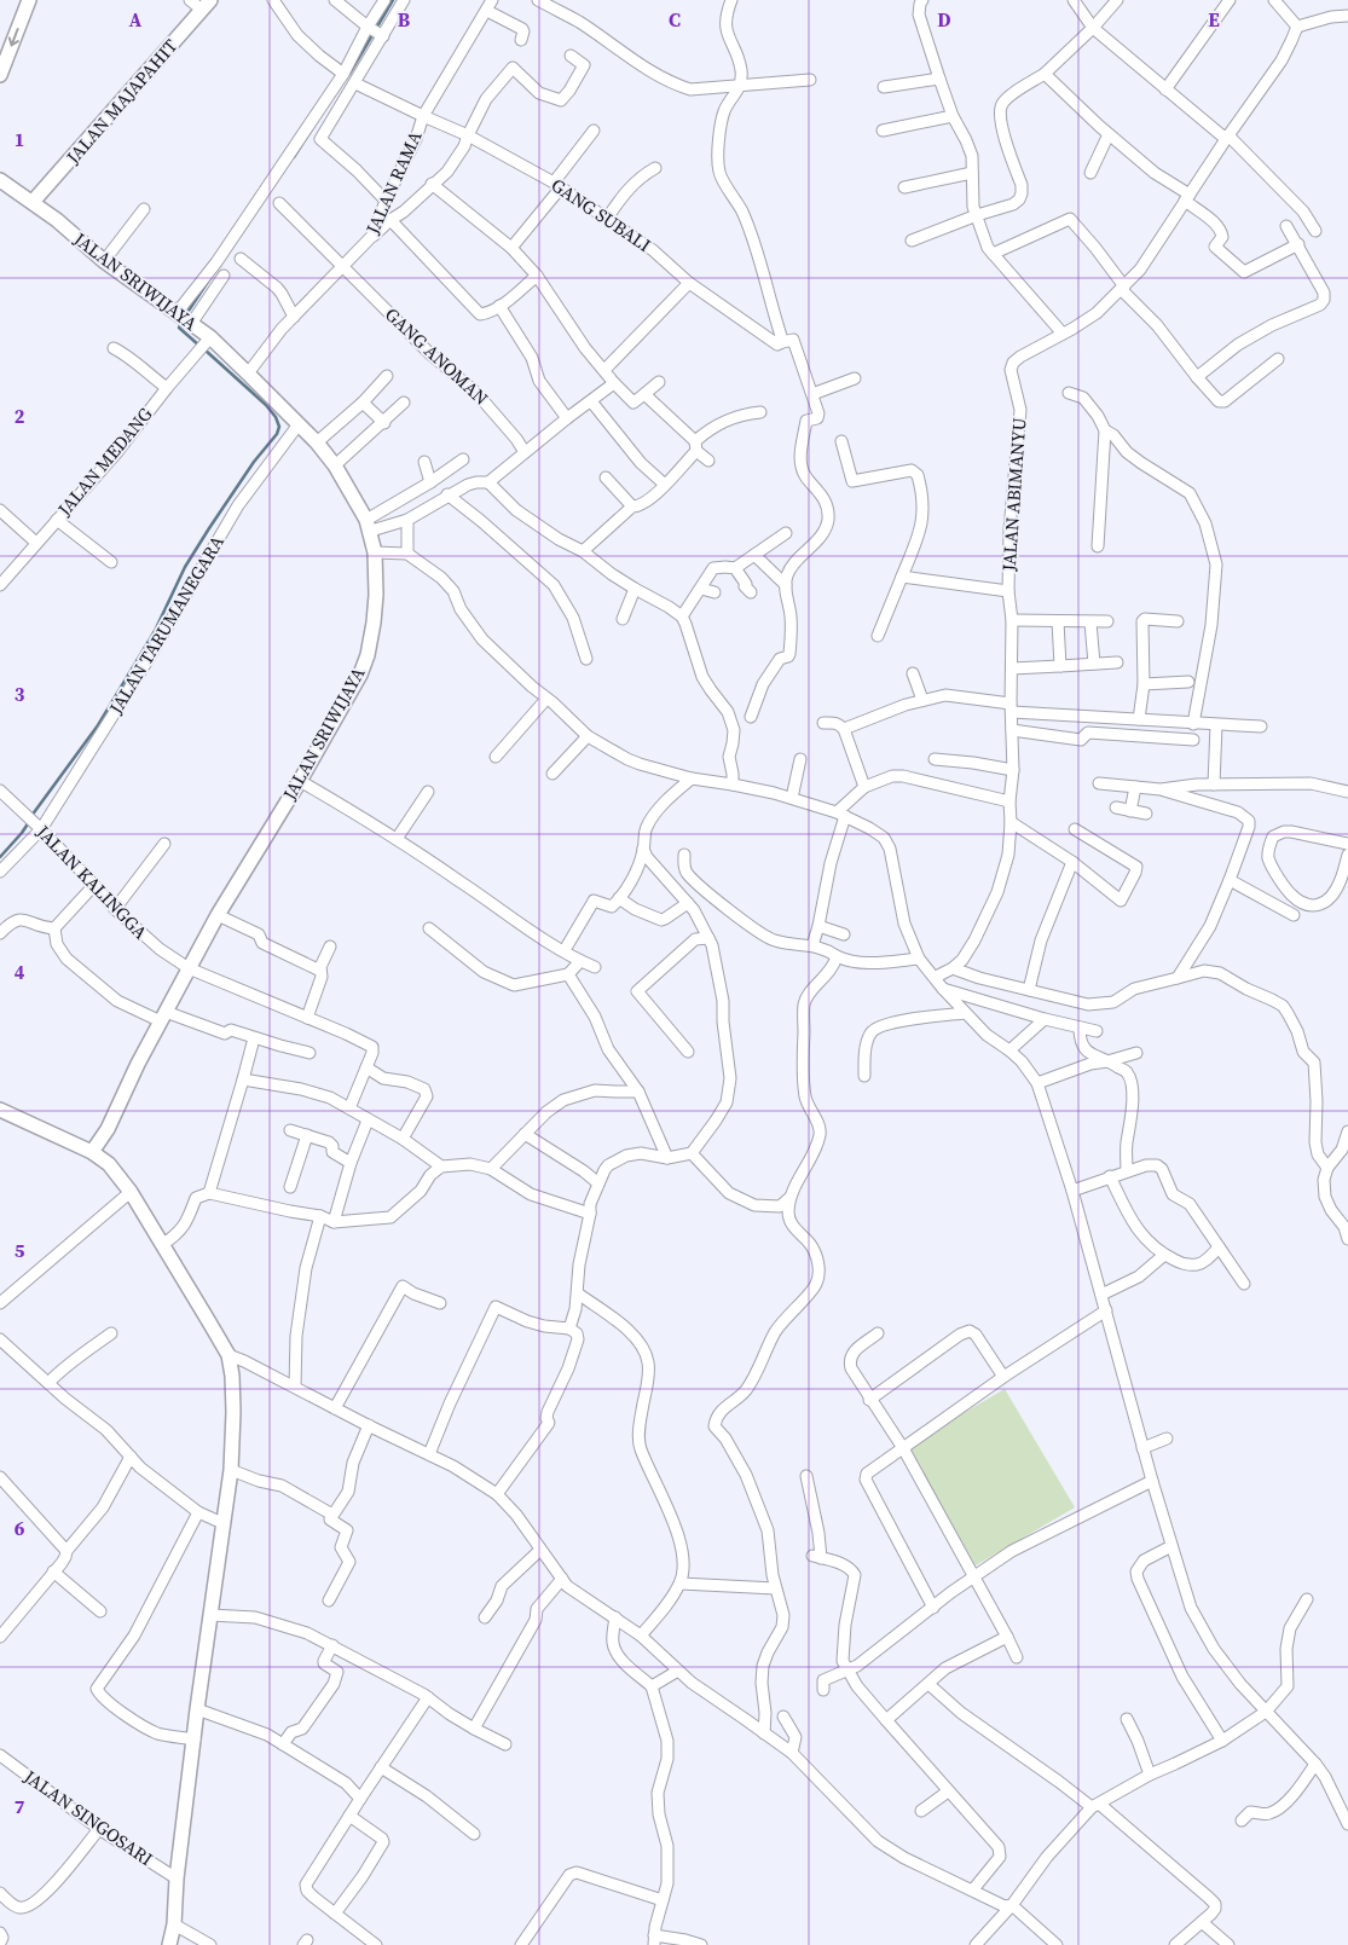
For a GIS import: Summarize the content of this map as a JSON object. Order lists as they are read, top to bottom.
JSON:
{
  "streets": {
    "main road": ["JALAN MAJAPAHIT", "JALAN SRIWIJAYA"],
    "street": [
      "JALAN RAMA",
      "GANG SUBALI",
      "GANG ANOMAN",
      "JALAN MEDANG",
      "JALAN ABIMANYU",
      "JALAN TARUMANEGARA",
      "JALAN KALINGGA",
      "JALAN SINGOSARI"
    ]
  },
  "crossings": [
    ["JALAN MAJAPAHIT", "JALAN SRIWIJAYA"],
    ["JALAN RAMA", "GANG SUBALI"],
    ["JALAN RAMA", "JALAN SRIWIJAYA"],
    ["JALAN RAMA", "GANG ANOMAN"],
    ["JALAN SRIWIJAYA", "JALAN MEDANG"],
    ["JALAN SRIWIJAYA", "JALAN TARUMANEGARA"],
    ["JALAN SRIWIJAYA", "JALAN KALINGGA"],
    ["JALAN TARUMANEGARA", "JALAN KALINGGA"]
  ],
  "grid": {
    "columns": [
      "A",
      "B",
      "C",
      "D",
      "E"
    ],
    "rows": [
      "1",
      "2",
      "3",
      "4",
      "5",
      "6",
      "7"
    ]
  }
}
